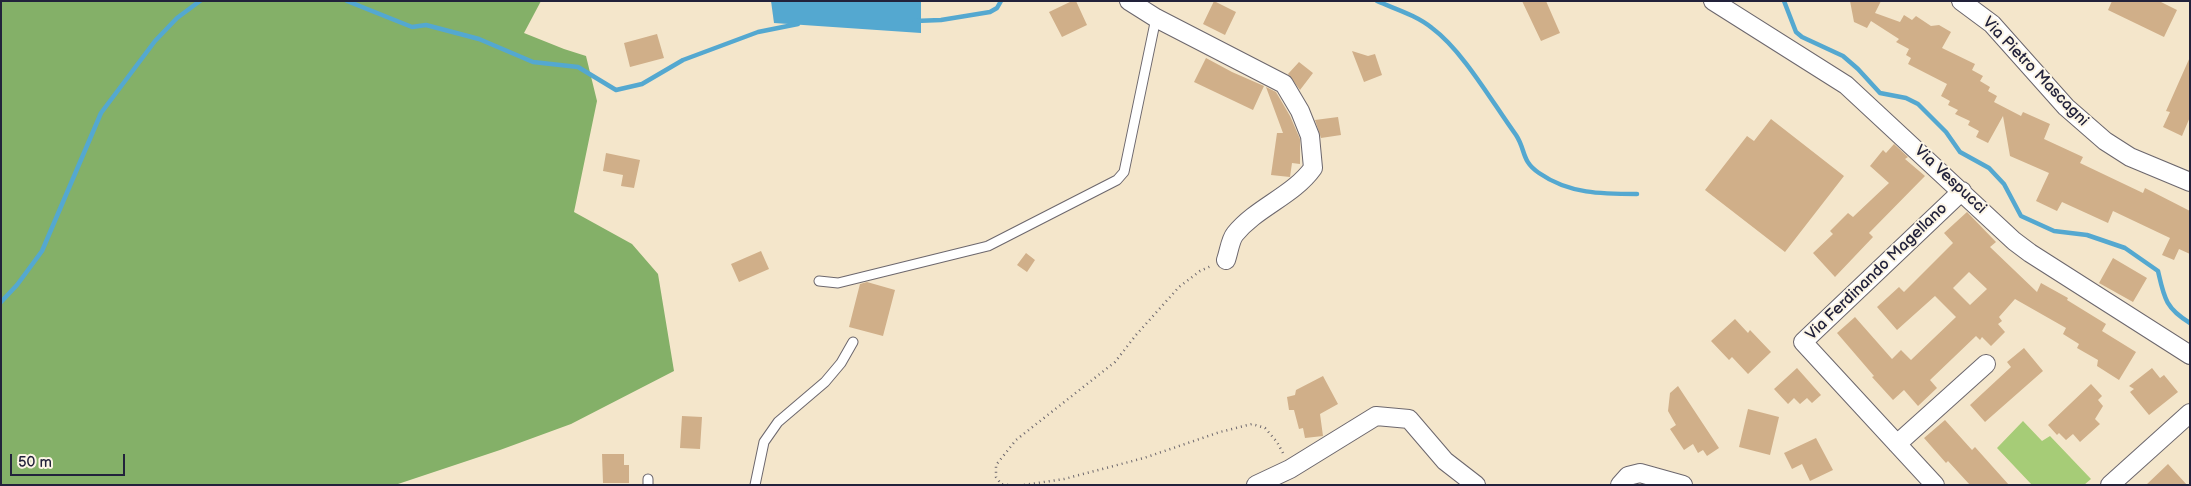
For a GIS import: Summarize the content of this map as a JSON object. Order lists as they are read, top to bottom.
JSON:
{
  "streets": {
    "street": ["Via Pietro Mascagni", "Via Vespucci", "Via Ferdinando Magellano"]
  },
  "crossings": [
    ["Via Vespucci", "Via Ferdinando Magellano"]
  ],
  "scale_bar": "50 m"
}
